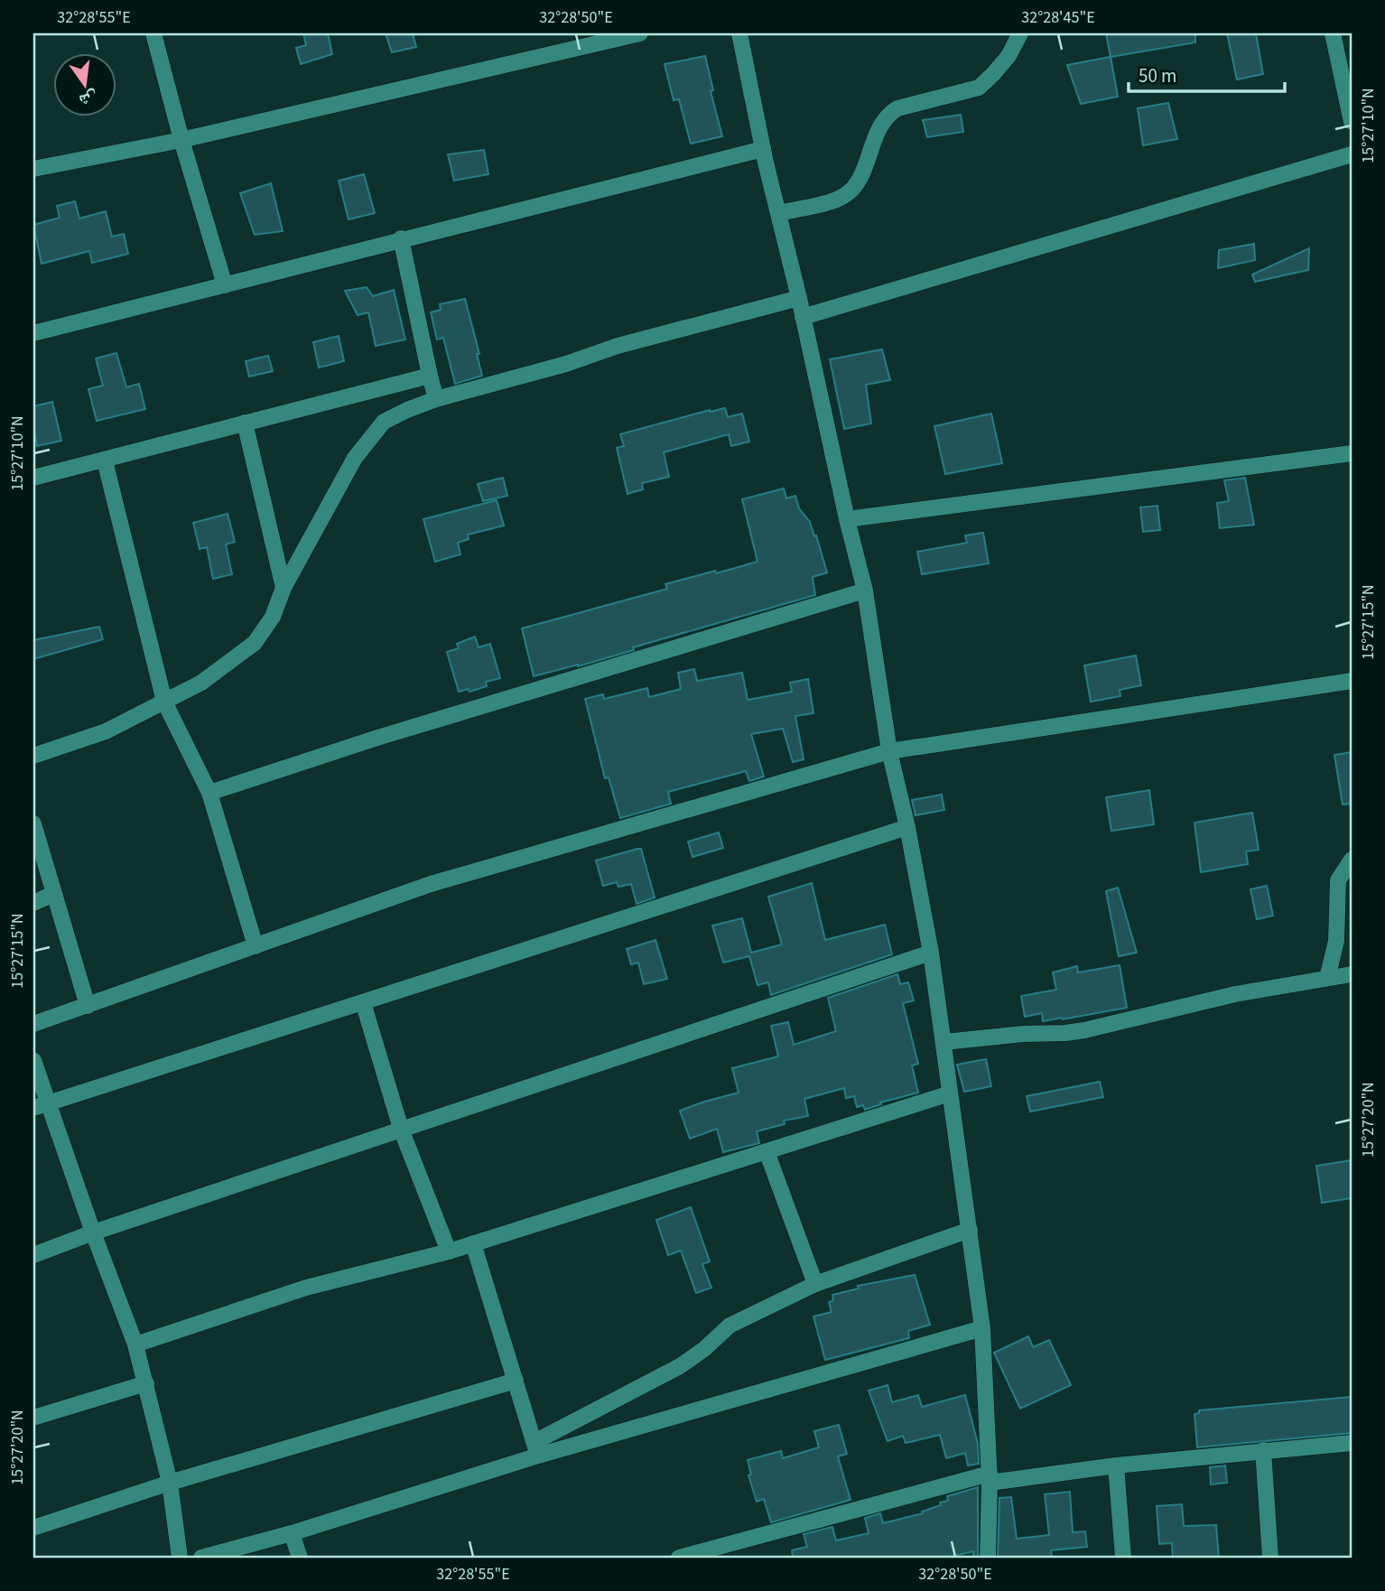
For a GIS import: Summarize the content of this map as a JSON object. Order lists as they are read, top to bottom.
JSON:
{
  "scale_bar": "50 m",
  "north": "bottom",
  "coordinates": [
    "32°28'55\"E",
    "32°28'50\"E",
    "32°28'45\"E",
    "15°27'10\"N",
    "15°27'15\"N",
    "15°27'20\"N"
  ]
}
